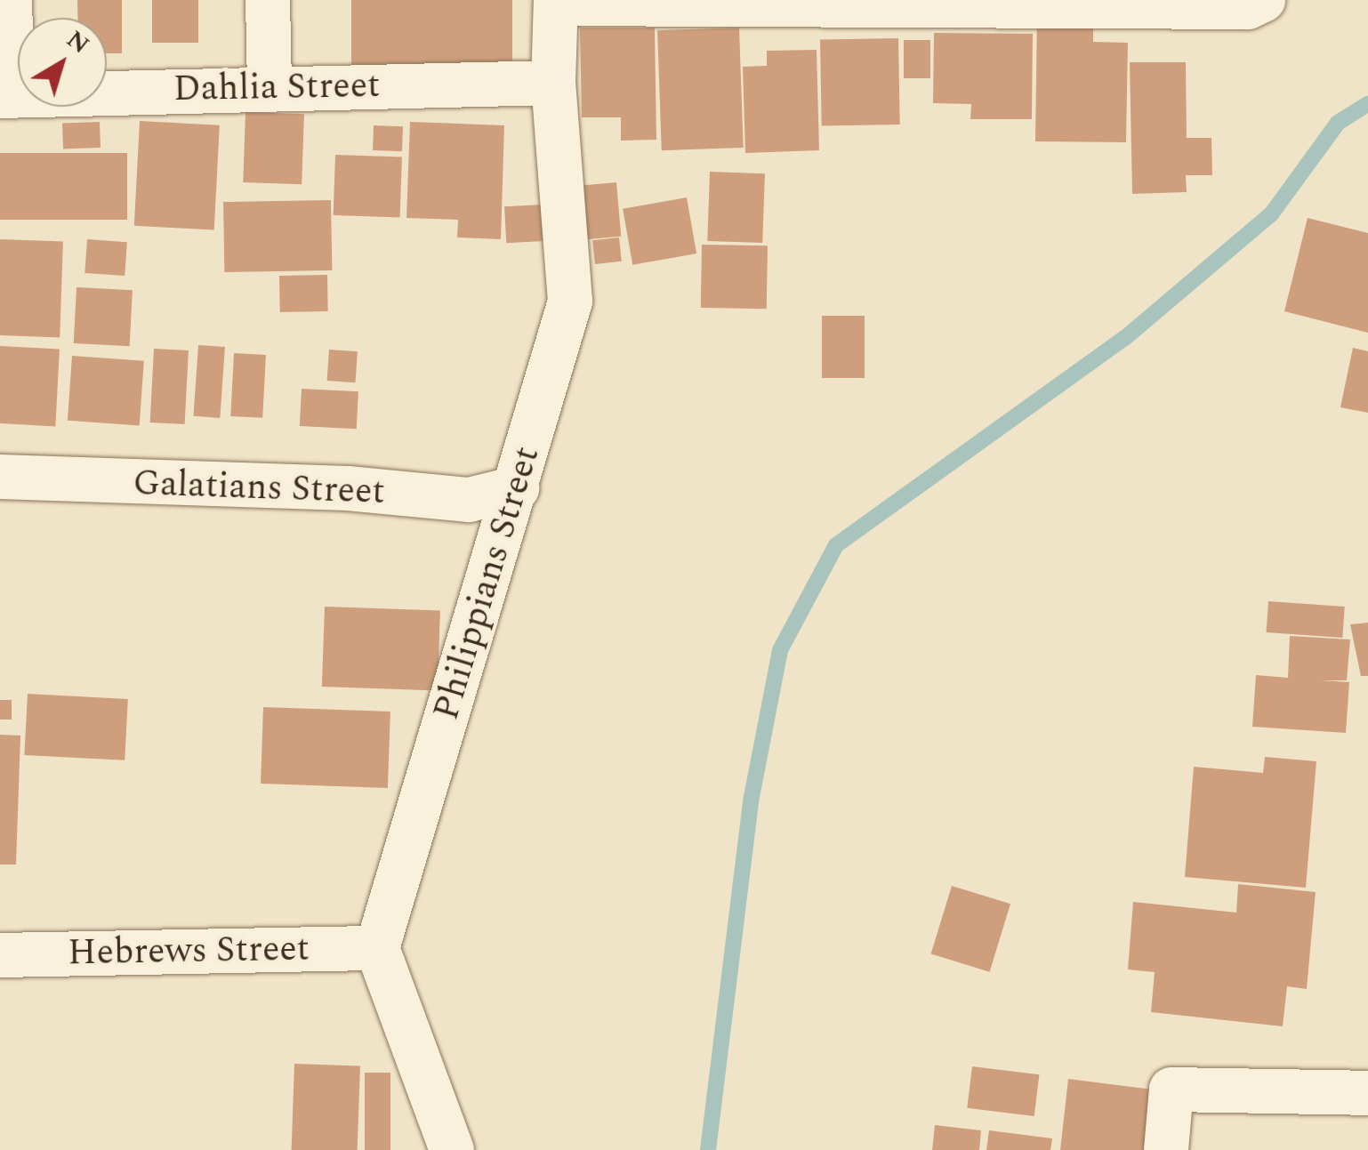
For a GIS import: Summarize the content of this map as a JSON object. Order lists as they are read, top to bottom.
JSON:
{
  "streets": {
    "street": [
      "Dahlia Street",
      "Galatians Street",
      "Philippians Street",
      "Hebrews Street"
    ]
  },
  "crossings": [
    ["Dahlia Street", "Philippians Street"],
    ["Galatians Street", "Philippians Street"],
    ["Philippians Street", "Hebrews Street"]
  ],
  "north": "top right"
}
